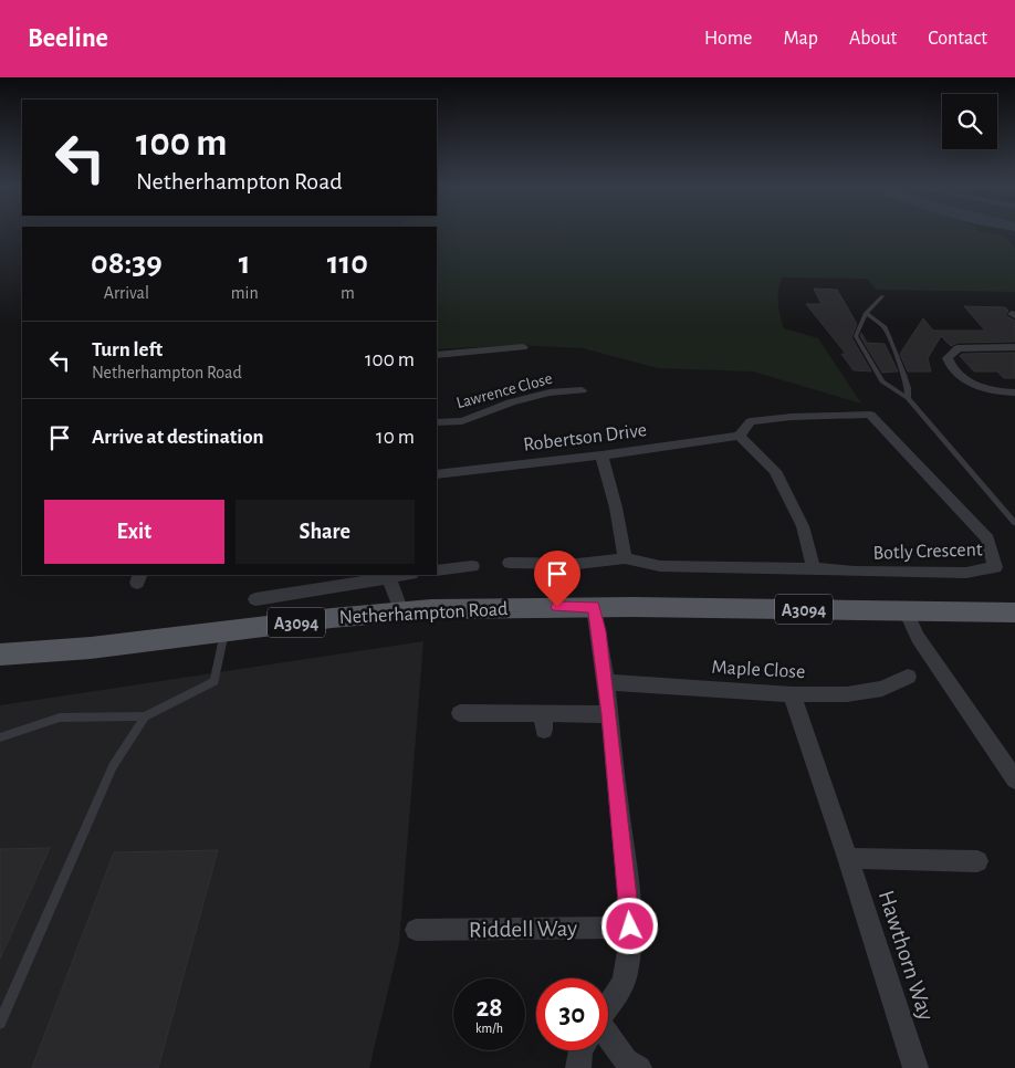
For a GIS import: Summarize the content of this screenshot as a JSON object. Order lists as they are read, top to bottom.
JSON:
{
  "streets": {
    "main road": ["A3094", "Netherhampton Road"],
    "street": [
      "Lawrence Close",
      "Robertson Drive",
      "Botly Crescent",
      "Maple Close",
      "Riddell Way",
      "Hawthorn Way"
    ]
  },
  "crossings": [
    ["Robertson Drive", "Botly Crescent"],
    ["Maple Close", "Hawthorn Way"]
  ],
  "page": {
    "header": "Beeline",
    "nav": [
      "Home",
      "Map",
      "About",
      "Contact"
    ],
    "turn": ["100 m", "Netherhampton Road"],
    "eta": [
      "08:39",
      "Arrival",
      "1",
      "min",
      "110",
      "m"
    ],
    "list": [
      {
        "name": "Turn left",
        "note": "Netherhampton Road",
        "value": "100 m"
      },
      {
        "name": "Arrive at destination",
        "value": "10 m"
      }
    ],
    "buttons": ["Exit", "Share"],
    "speed": "28 km/h",
    "limit": "30"
  }
}
